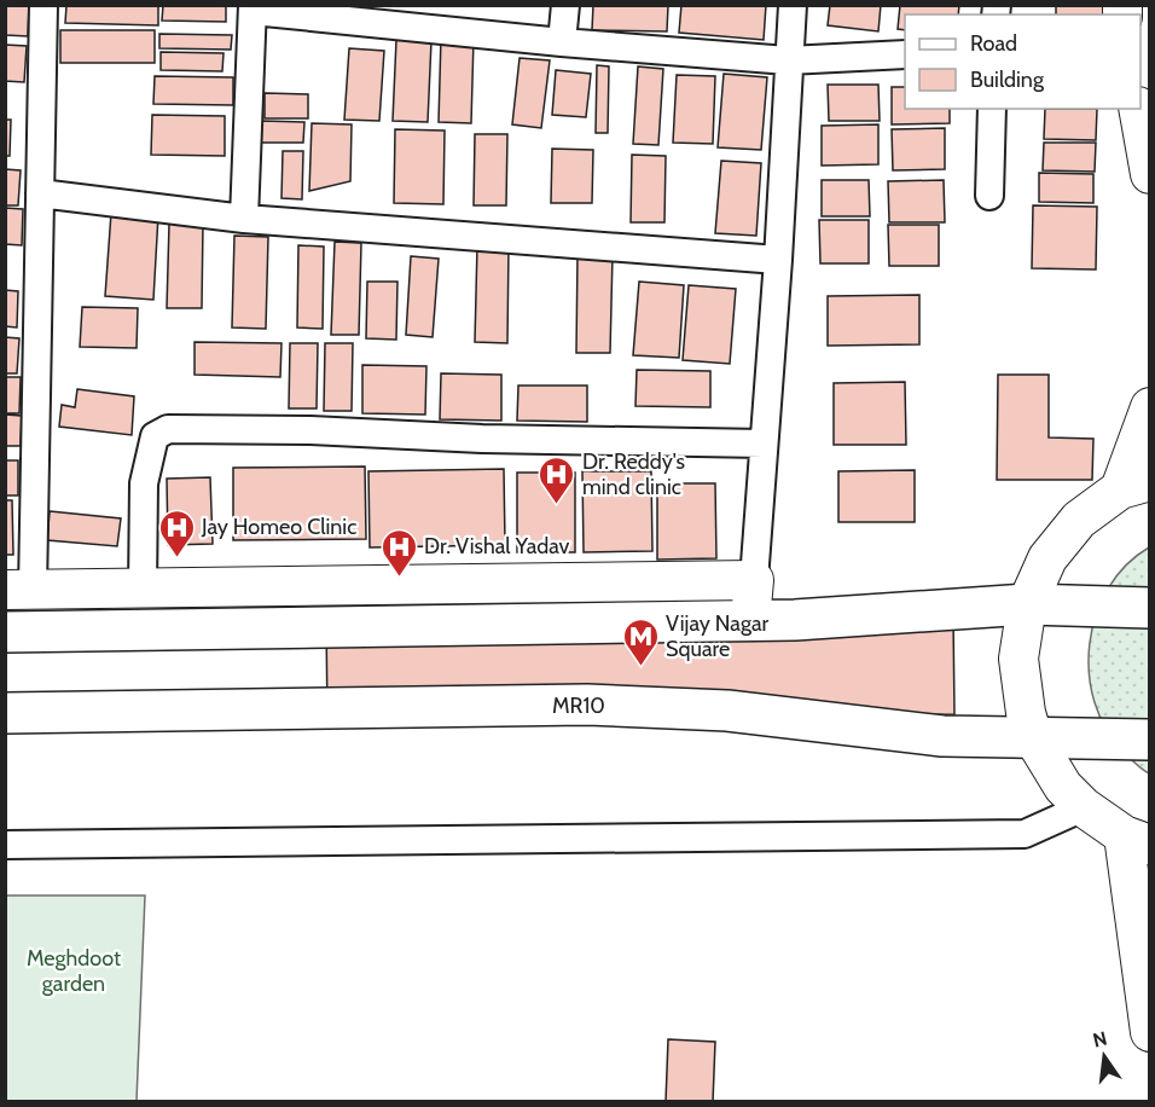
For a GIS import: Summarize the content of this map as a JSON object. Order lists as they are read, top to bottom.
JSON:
{
  "streets": {
    "main road": ["MR10"]
  },
  "parks": ["Meghdoot garden"],
  "places": {
    "hospital": ["Dr. Reddy's mind clinic", "Jay Homeo Clinic", "Dr. Vishal Yadav"],
    "metro station": ["Vijay Nagar Square"]
  },
  "legend": ["Road", "Building"],
  "north": "top"
}
